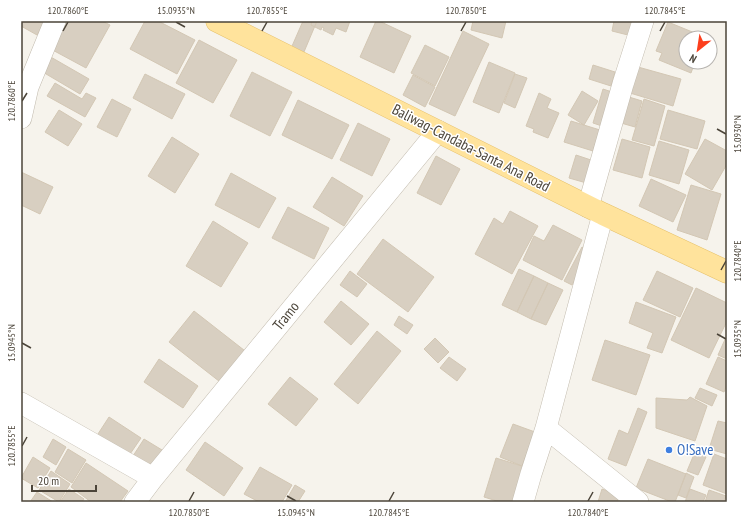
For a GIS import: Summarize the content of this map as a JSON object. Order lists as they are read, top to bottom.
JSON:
{
  "streets": {
    "main road": ["Baliwag-Candaba-Santa Ana Road"],
    "street": ["Tramo"]
  },
  "crossings": [
    ["Baliwag-Candaba-Santa Ana Road", "Tramo"]
  ],
  "places": ["O!Save"],
  "scale_bar": "20 m",
  "north": "bottom left",
  "coordinates": [
    "120.7860°E",
    "15.0935°N",
    "120.7855°E",
    "120.7850°E",
    "120.7845°E",
    "15.0930°N",
    "120.7840°E",
    "15.0945°N"
  ]
}
